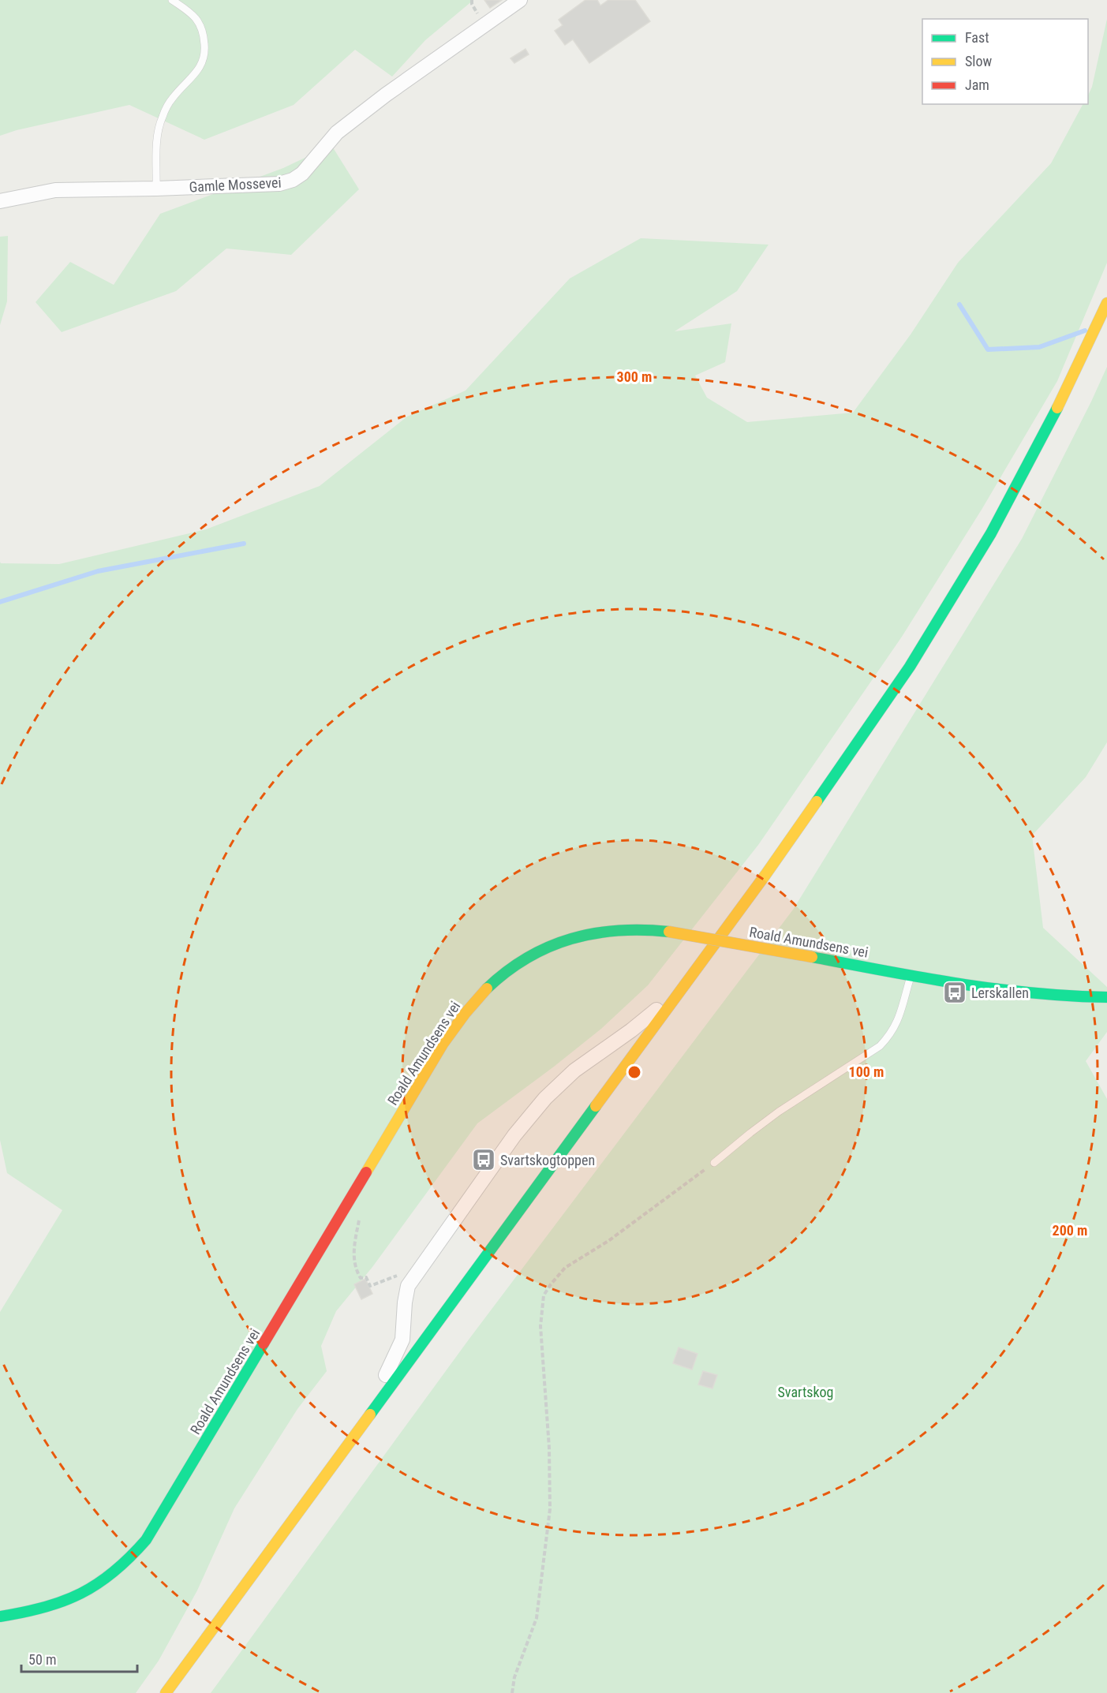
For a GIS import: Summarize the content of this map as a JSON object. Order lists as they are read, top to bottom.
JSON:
{
  "streets": {
    "main road": ["Roald Amundsens vei"],
    "street": ["Gamle Mossevei"]
  },
  "parks": ["Svartskog"],
  "places": {
    "bus stop": ["Lerskallen", "Svartskogtoppen"]
  },
  "legend": ["Fast", "Slow", "Jam"],
  "scale_bar": "50 m",
  "rings": ["300 m", "100 m", "200 m"]
}
